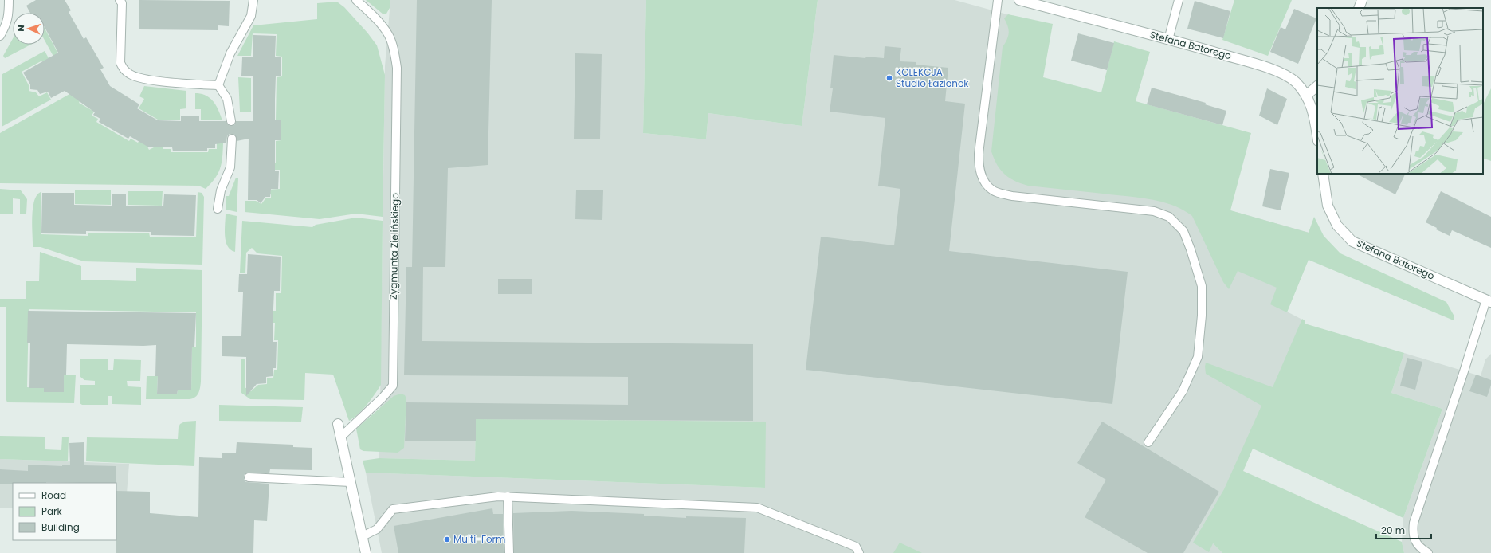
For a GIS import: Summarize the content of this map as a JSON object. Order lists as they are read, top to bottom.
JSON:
{
  "streets": {
    "street": ["Stefana Batorego"],
    "lane": ["Zygmunta Zielińskiego"]
  },
  "places": ["KOLEKCJA Studio Łazienek", "Multi-Form"],
  "legend": ["Road", "Park", "Building"],
  "scale_bar": "20 m",
  "north": "left"
}
